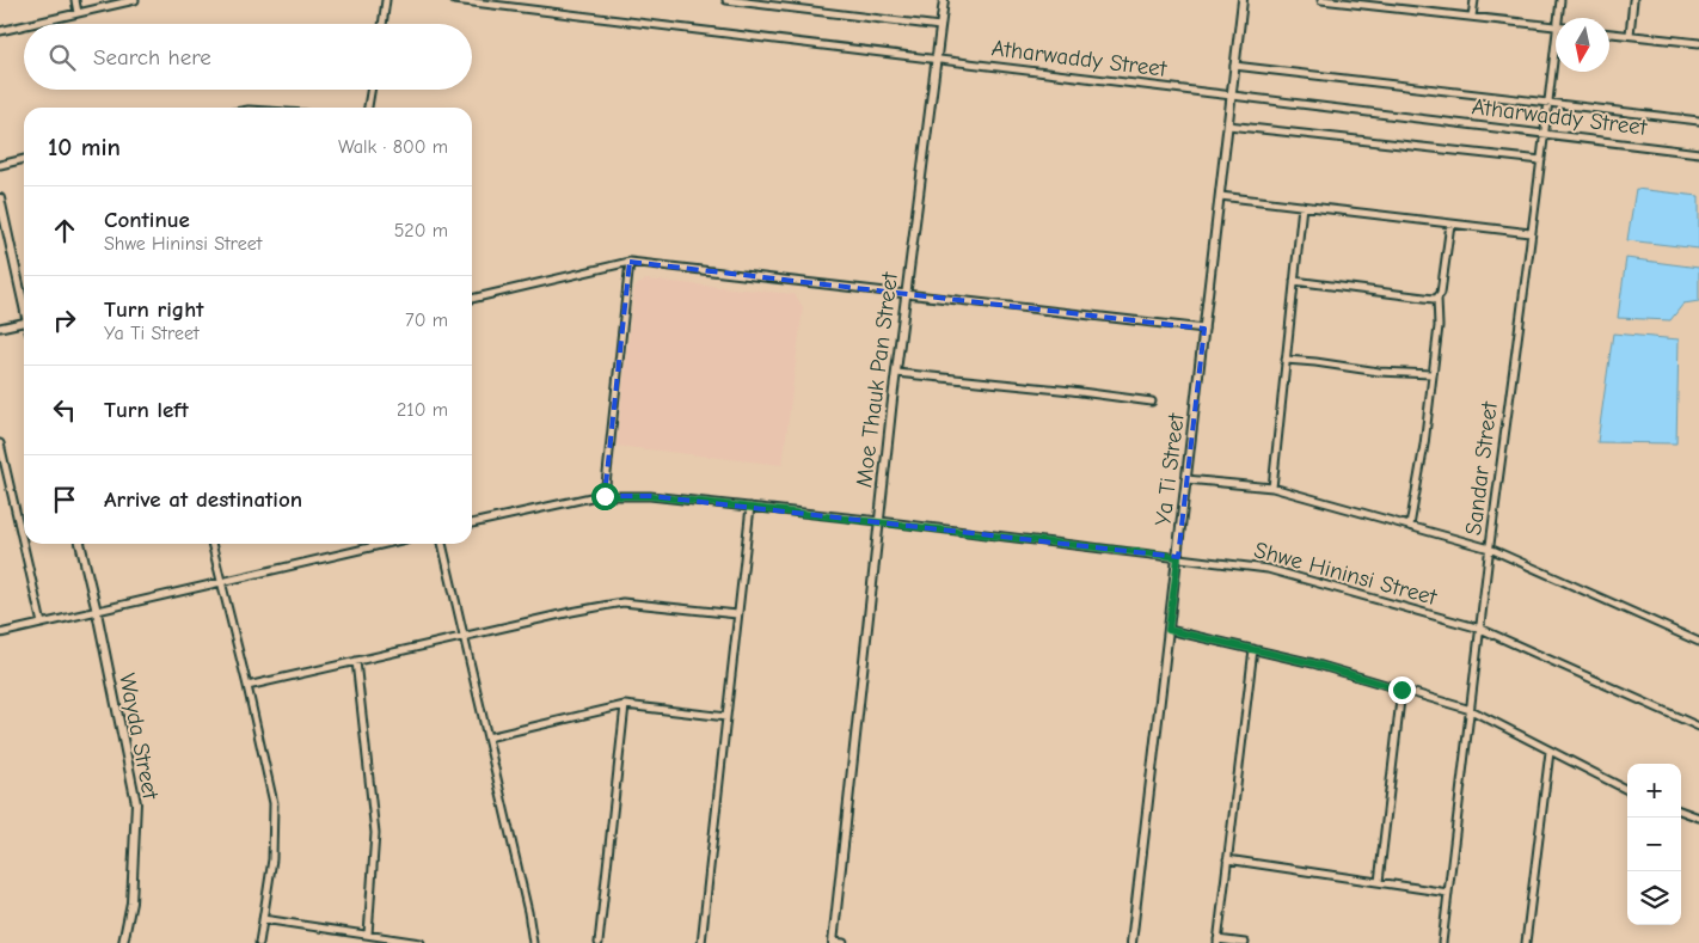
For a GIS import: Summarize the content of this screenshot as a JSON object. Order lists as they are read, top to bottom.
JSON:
{
  "streets": {
    "street": [
      "Atharwaddy Street",
      "Moe Thauk Pan Street",
      "Sandar Street",
      "Ya Ti Street",
      "Shwe Hininsi Street",
      "Wayda Street"
    ]
  },
  "crossings": [
    ["Atharwaddy Street", "Moe Thauk Pan Street"],
    ["Atharwaddy Street", "Sandar Street"],
    ["Atharwaddy Street", "Ya Ti Street"],
    ["Moe Thauk Pan Street", "Shwe Hininsi Street"],
    ["Sandar Street", "Shwe Hininsi Street"],
    ["Ya Ti Street", "Shwe Hininsi Street"]
  ],
  "north": "bottom",
  "page": {
    "search": "Search here",
    "heading": ["10 min", "Walk · 800 m"],
    "list": [
      ["Continue", "Shwe Hininsi Street", "520 m"],
      ["Turn right", "Ya Ti Street", "70 m"],
      ["Turn left", "210 m"],
      "Arrive at destination"
    ],
    "map_buttons": ["+", "−"]
  }
}
